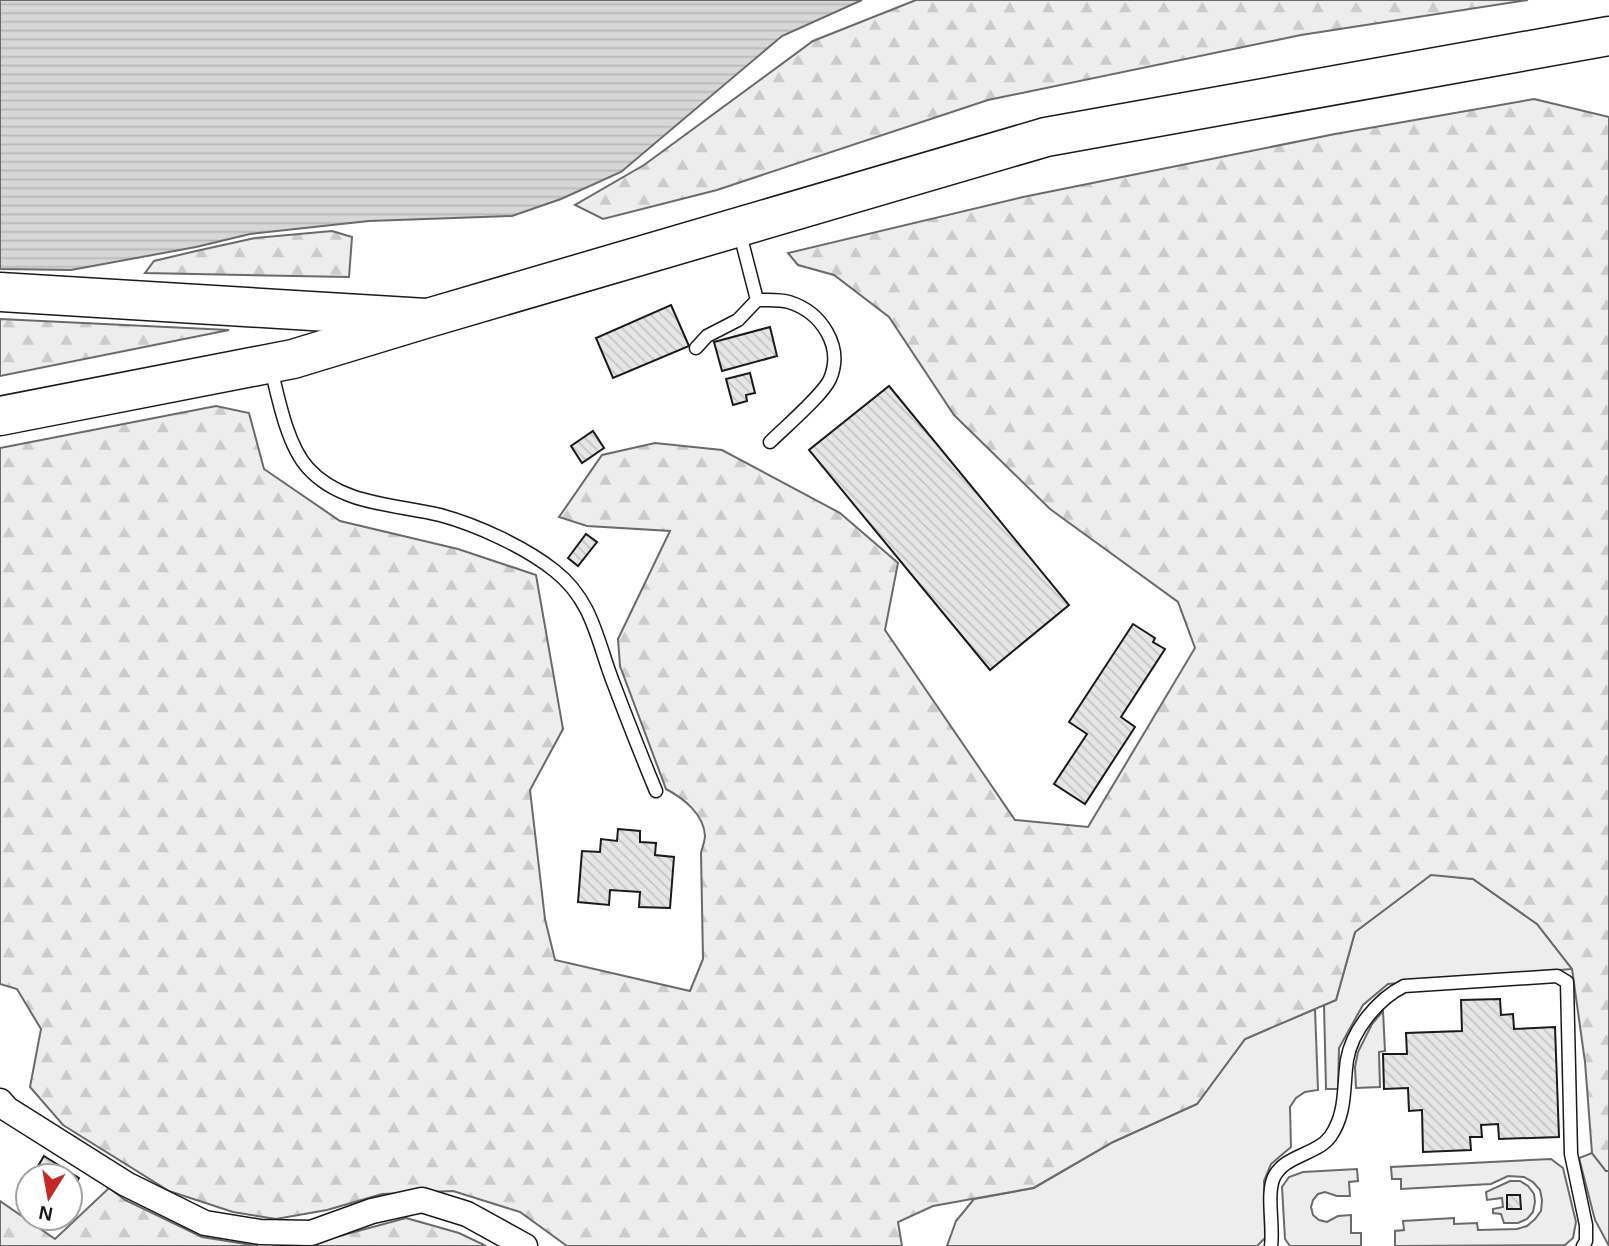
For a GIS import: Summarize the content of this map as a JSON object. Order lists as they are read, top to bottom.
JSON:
{
  "north": "bottom"
}
